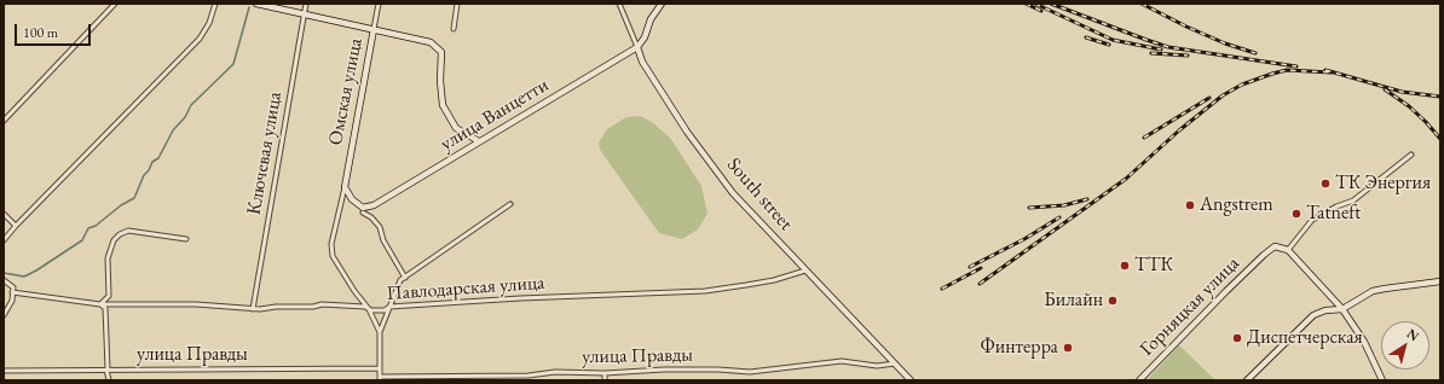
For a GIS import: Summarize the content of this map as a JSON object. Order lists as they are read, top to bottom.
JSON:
{
  "streets": {
    "street": [
      "Омская улица",
      "улица Ванцетти",
      "Ключевая улица",
      "South street",
      "Павлодарская улица",
      "Горняцкая улица",
      "улица Правды"
    ]
  },
  "crossings": [
    ["Омская улица", "улица Ванцетти"],
    ["Омская улица", "Павлодарская улица"],
    ["улица Ванцетти", "South street"],
    ["Ключевая улица", "Павлодарская улица"],
    ["South street", "Павлодарская улица"],
    ["South street", "улица Правды"]
  ],
  "places": [
    "ТК Энергия",
    "Angstrem",
    "Tatneft",
    "ТТК",
    "Билайн",
    "Диспетчерская",
    "Финтерра"
  ],
  "scale_bar": "100 m",
  "north": "top right"
}
